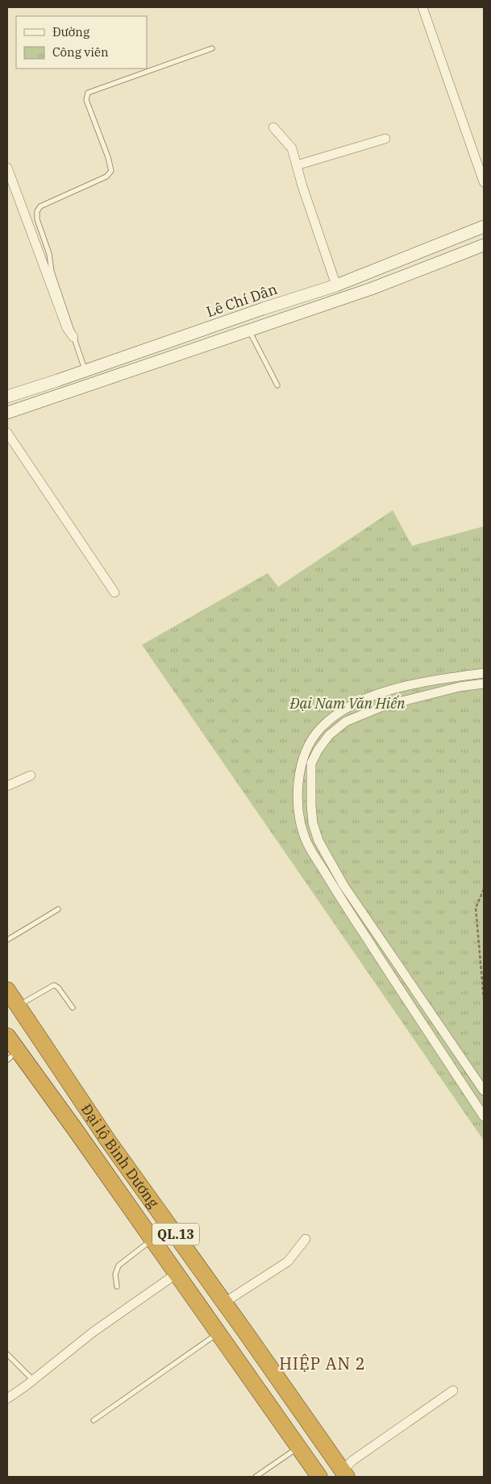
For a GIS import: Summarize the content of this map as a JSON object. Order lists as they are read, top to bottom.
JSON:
{
  "streets": {
    "highway": ["Đại lộ Bình Dương", "QL.13"],
    "main road": ["Lê Chí Dân"]
  },
  "districts": ["HIỆP AN 2"],
  "parks": ["Đại Nam Văn Hiến"],
  "legend": ["Đường", "Công viên"]
}
